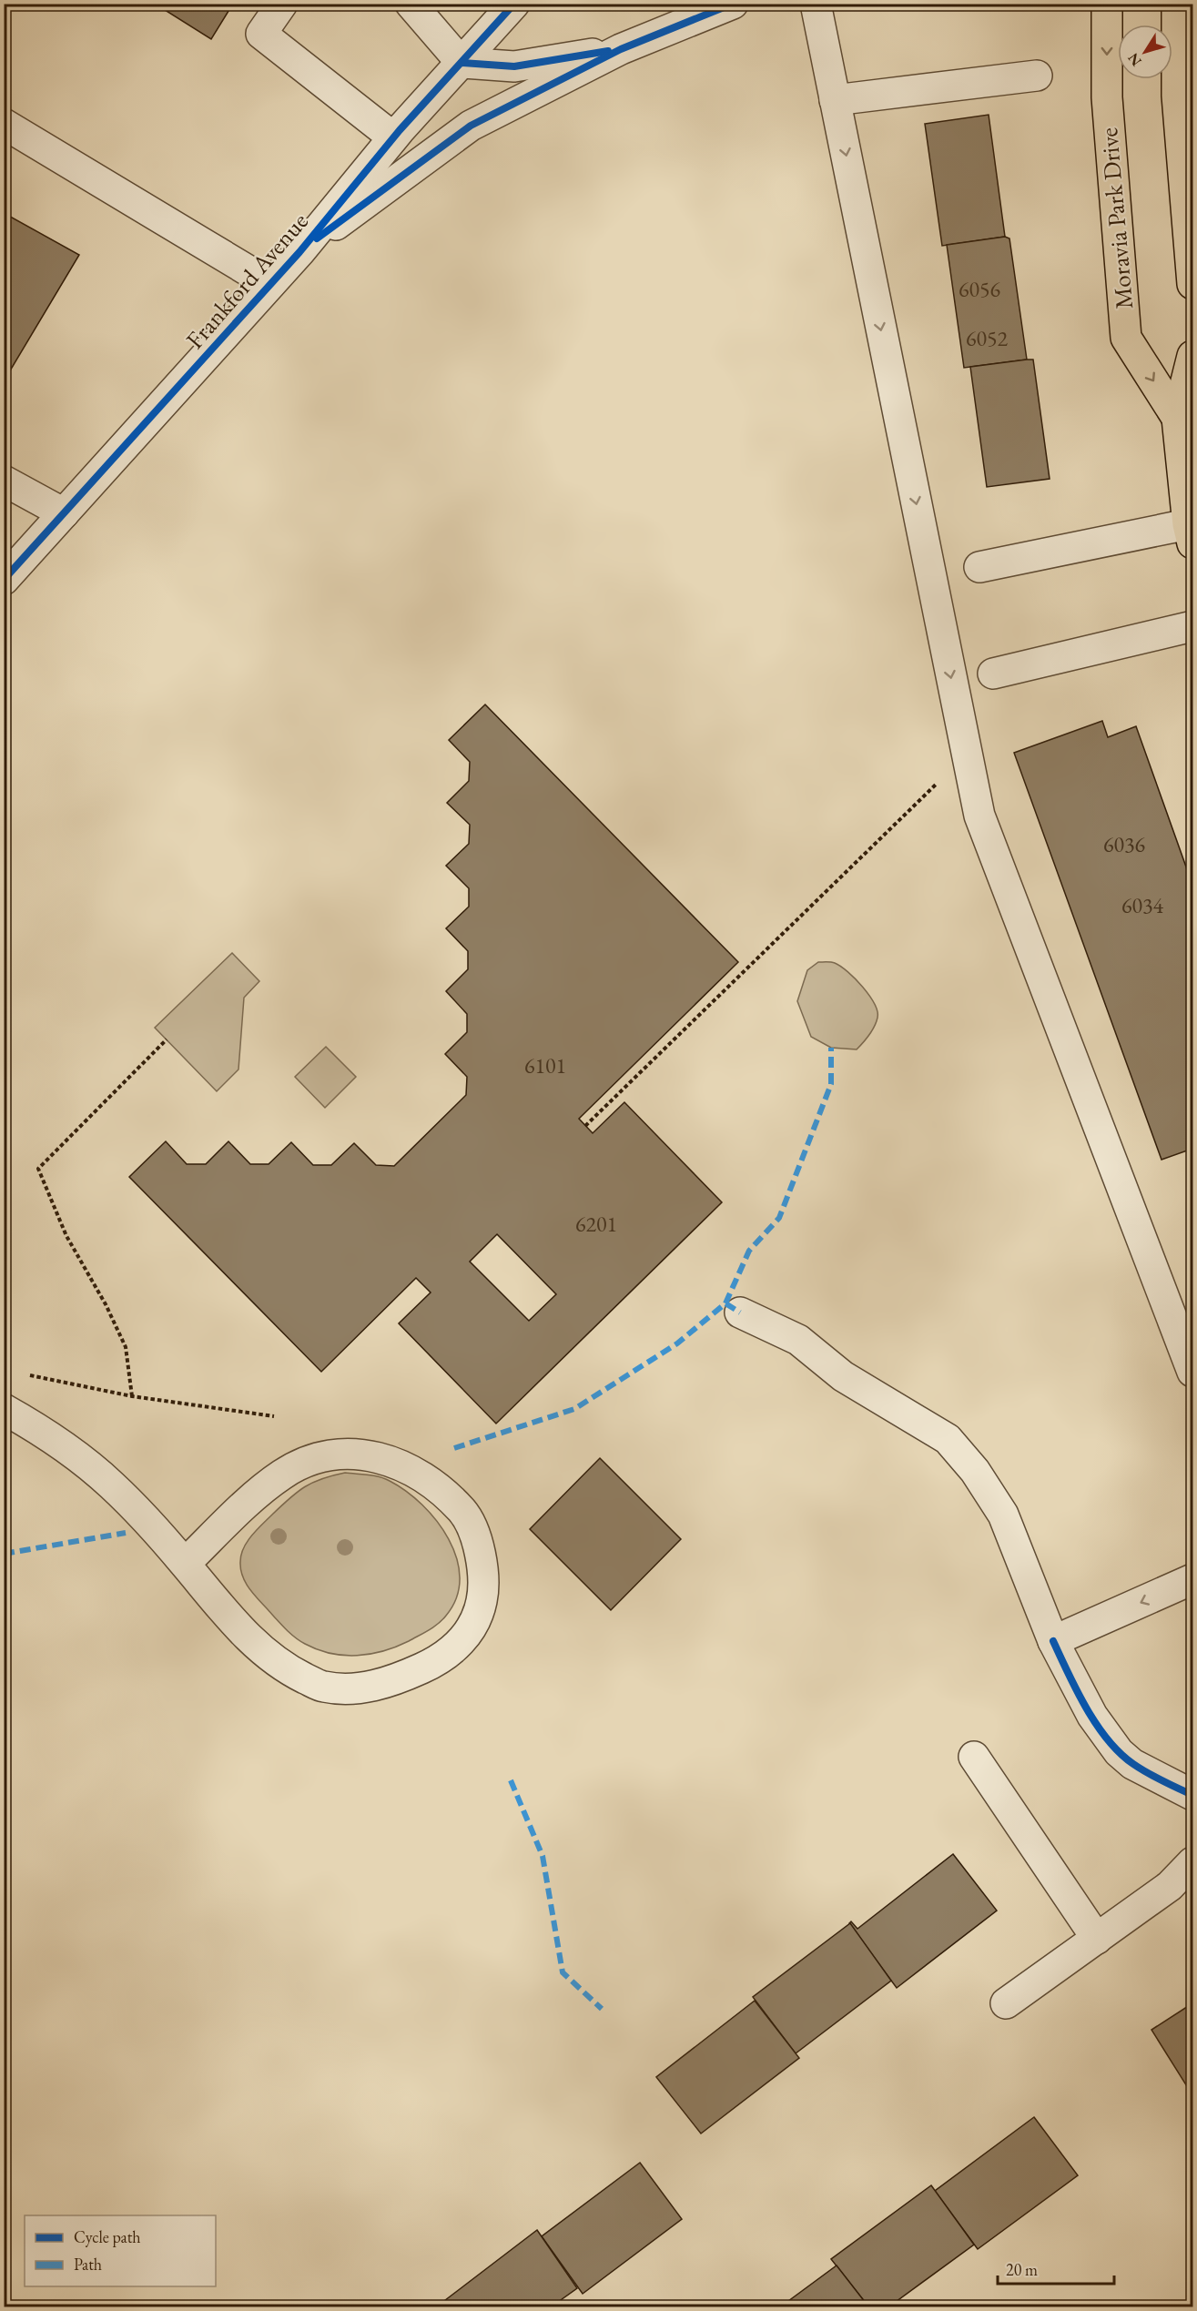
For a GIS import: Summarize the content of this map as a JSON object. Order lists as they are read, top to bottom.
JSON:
{
  "streets": {
    "main road": ["Moravia Park Drive"],
    "street": ["Frankford Avenue"]
  },
  "house_numbers": [
    "6056",
    "6052",
    "6036",
    "6034",
    "6101",
    "6201"
  ],
  "legend": ["Cycle path", "Path"],
  "scale_bar": "20 m",
  "north": "bottom left"
}
